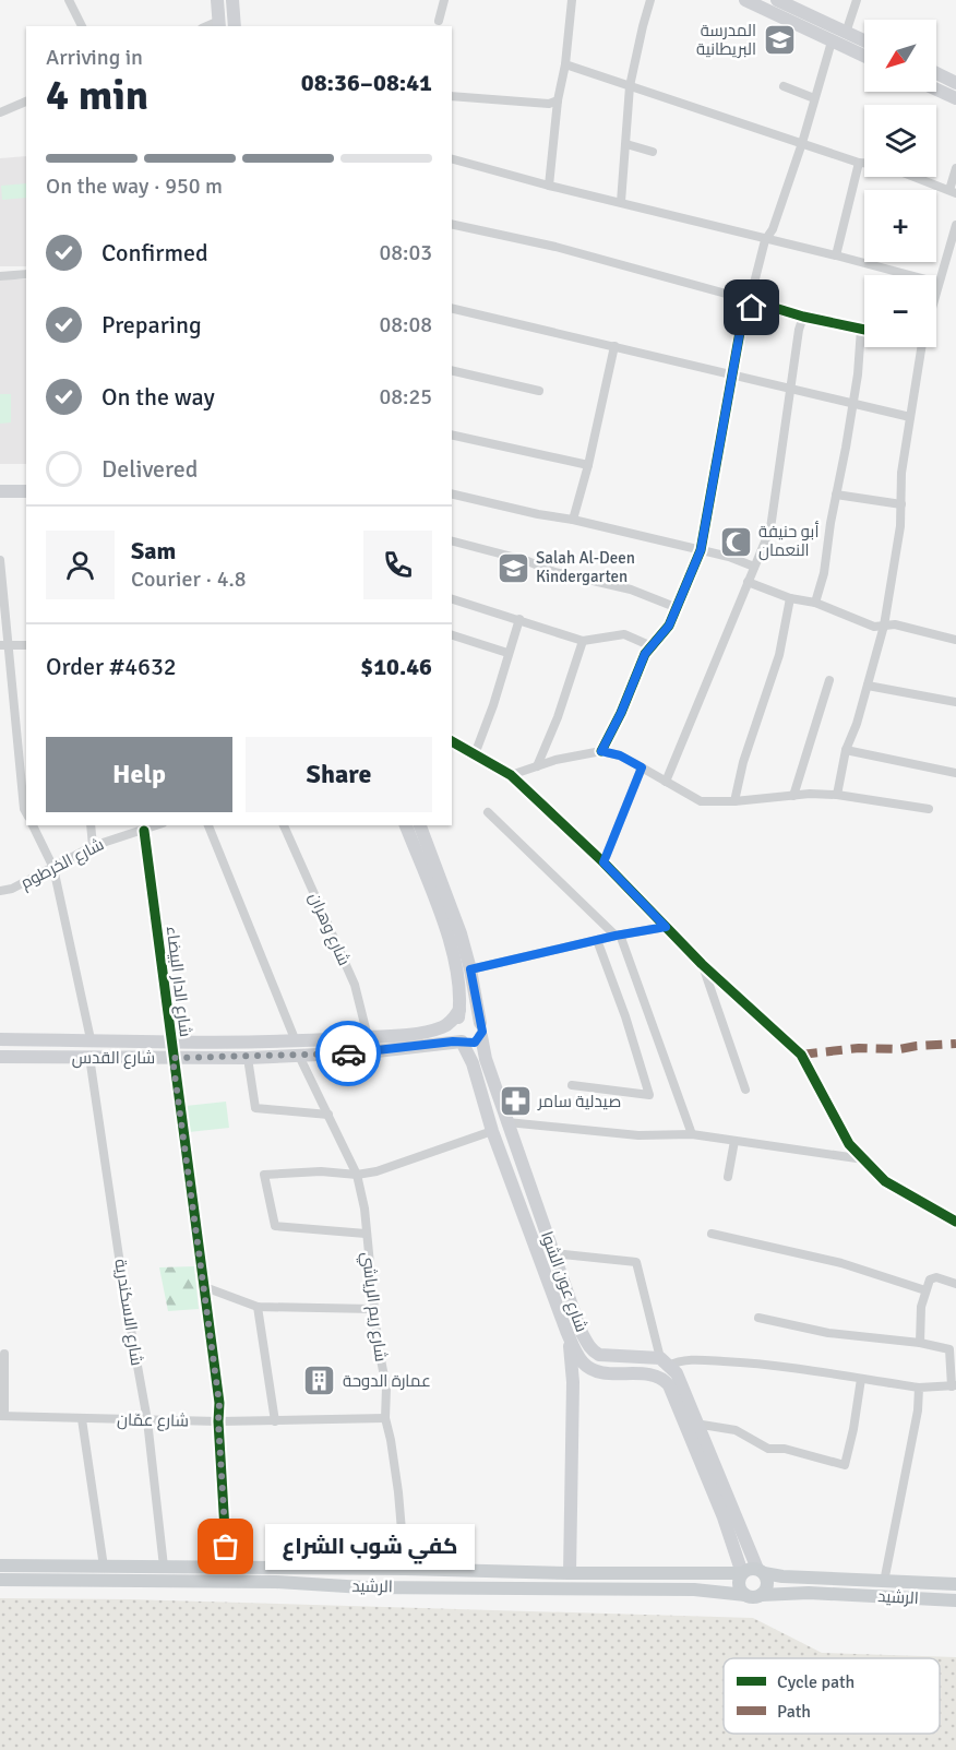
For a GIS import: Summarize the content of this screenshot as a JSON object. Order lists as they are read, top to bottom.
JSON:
{
  "streets": {
    "main road": ["شارع القدس", "شارع عون الشوا", "الرشيد"],
    "street": [
      "شارع الخرطوم",
      "شارع وهران",
      "شارع الدار البيضاء",
      "شارع ريم الرياشي",
      "شارع الاسكندرية",
      "شارع عمّان"
    ]
  },
  "crossings": [
    ["شارع الخرطوم", "شارع الدار البيضاء"],
    ["شارع وهران", "شارع القدس"],
    ["شارع الدار البيضاء", "شارع القدس"],
    ["شارع الدار البيضاء", "شارع عمّان"],
    ["شارع الدار البيضاء", "الرشيد"],
    ["شارع القدس", "شارع عون الشوا"],
    ["شارع القدس", "شارع ريم الرياشي"],
    ["شارع القدس", "شارع الاسكندرية"],
    ["شارع عون الشوا", "الرشيد"],
    ["شارع ريم الرياشي", "شارع عمّان"],
    ["شارع ريم الرياشي", "الرشيد"],
    ["شارع الاسكندرية", "شارع عمّان"],
    ["شارع الاسكندرية", "الرشيد"]
  ],
  "places": {
    "school or university": ["المدرسة البريطانية", "Salah Al-Deen Kindergarten"],
    "mosque": ["أبو حنيفة النعمان"],
    "pharmacy": ["صيدلية سامر"],
    "building": ["عمارة الدوحة"],
    "other": ["كفي شوب الشراع"]
  },
  "legend": ["Cycle path", "Path"],
  "north": "bottom left",
  "page": {
    "map_buttons": ["+", "−"],
    "heading": ["4 min", "Arriving in", "08:36–08:41"],
    "panel": [
      "Sam",
      "Courier · 4.8",
      "Order #4632",
      "$10.46"
    ],
    "bar": "On the way · 950 m",
    "list": [
      ["Confirmed", "08:03"],
      ["Preparing", "08:08"],
      ["On the way", "08:25"],
      "Delivered"
    ],
    "buttons": ["Help", "Share"],
    "bubble": "كفي شوب الشراع"
  }
}
